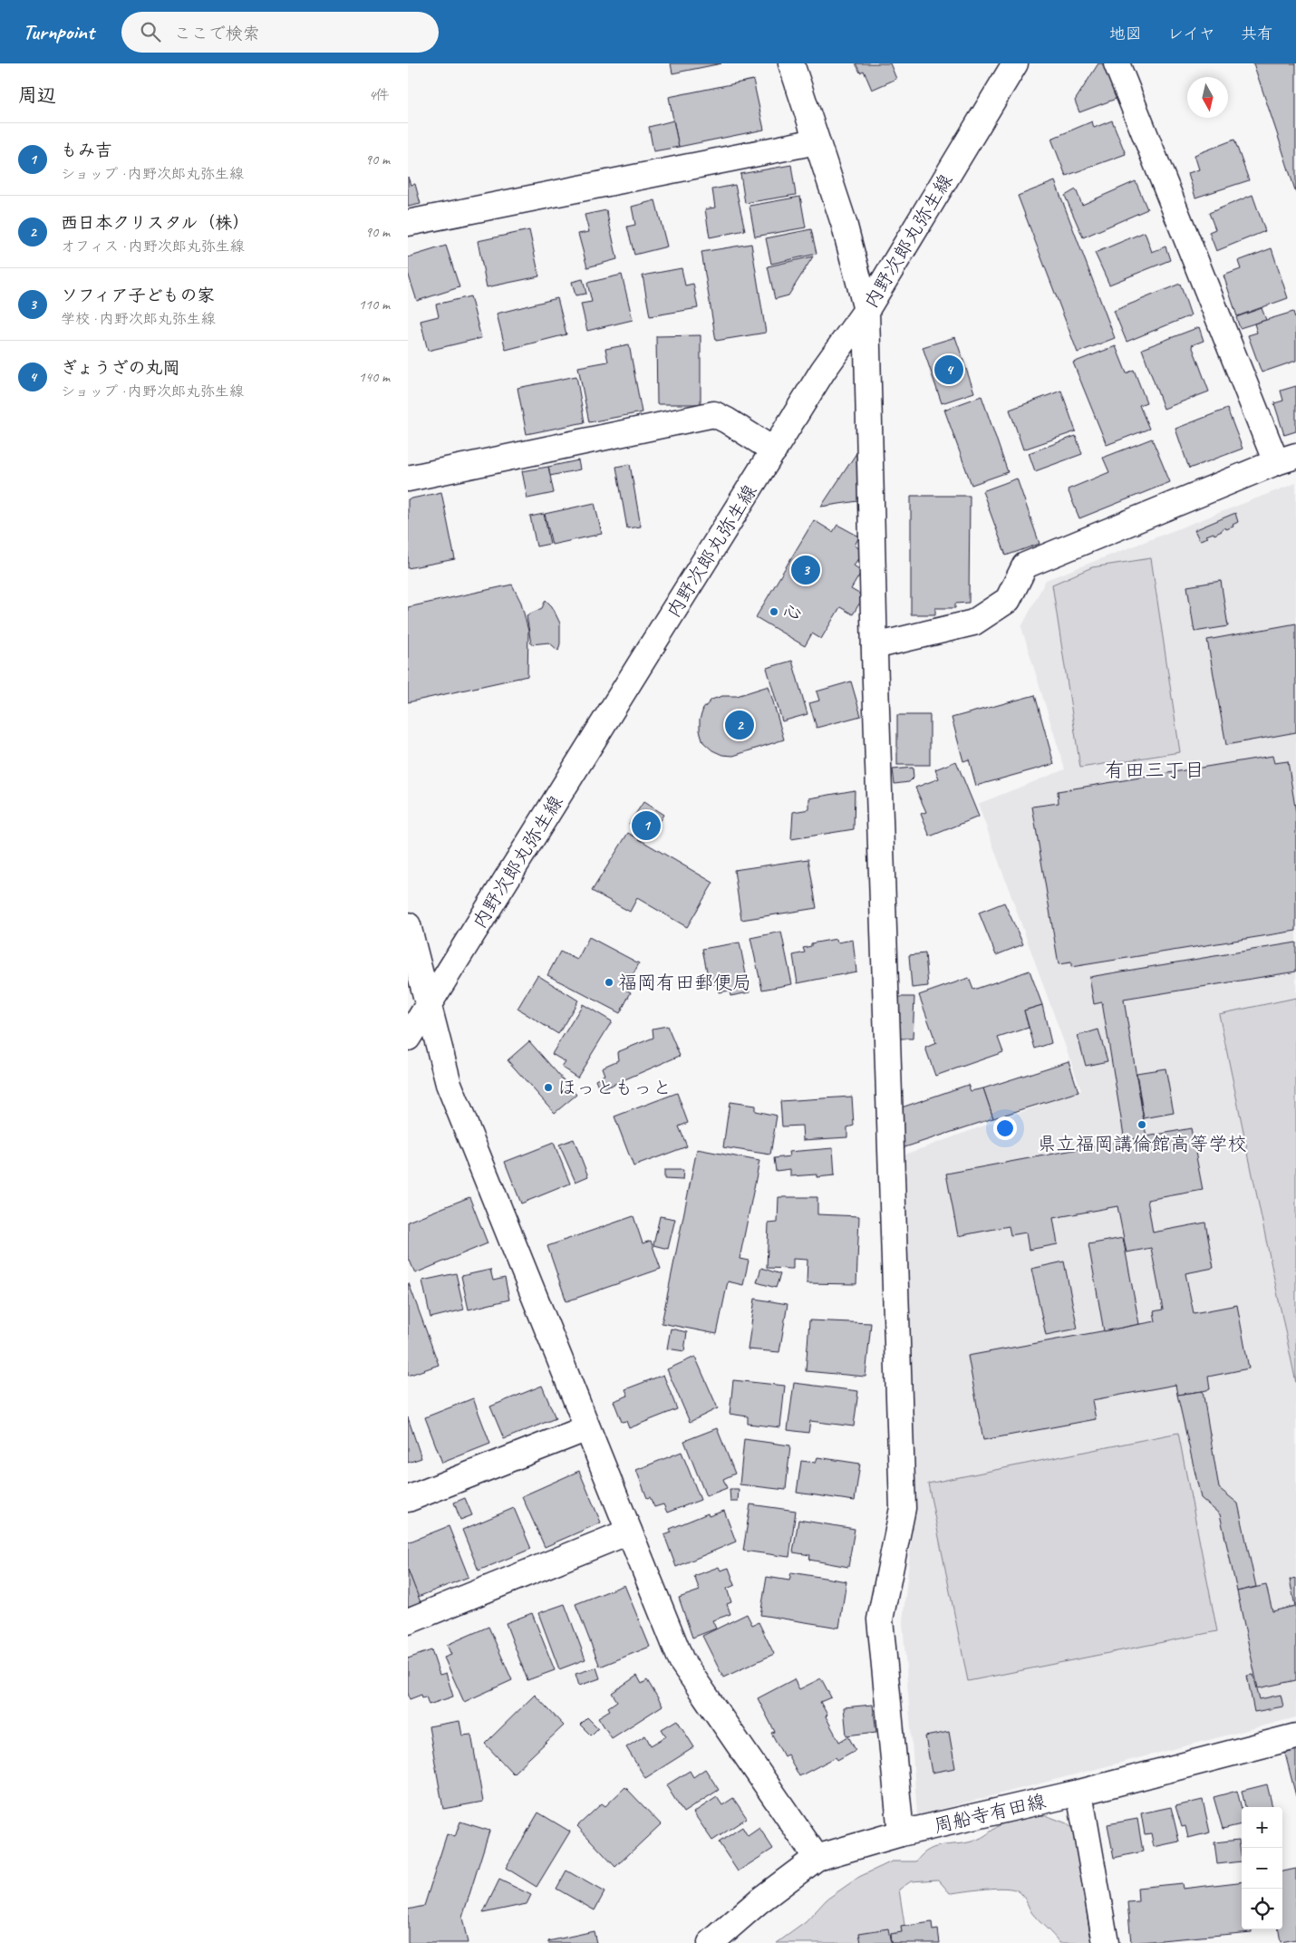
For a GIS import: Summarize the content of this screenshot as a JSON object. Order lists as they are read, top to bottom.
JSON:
{
  "streets": {
    "street": ["内野次郎丸弥生線", "周船寺有田線"]
  },
  "districts": ["有田三丁目"],
  "places": [
    "心",
    "福岡有田郵便局",
    "ほっともっと",
    "県立福岡講倫館高等学校"
  ],
  "north": "bottom",
  "page": {
    "header": "Turnpoint",
    "search": "ここで検索",
    "nav": ["地図", "レイヤ", "共有"],
    "heading": ["周辺", "4件"],
    "list": [
      {
        "mark": "1",
        "name": "もみ吉",
        "note": "ショップ · 内野次郎丸弥生線",
        "value": "90 m"
      },
      {
        "mark": "2",
        "name": "西日本クリスタル（株）",
        "note": "オフィス · 内野次郎丸弥生線",
        "value": "90 m"
      },
      {
        "mark": "3",
        "name": "ソフィア子どもの家",
        "note": "学校 · 内野次郎丸弥生線",
        "value": "110 m"
      },
      {
        "mark": "4",
        "name": "ぎょうざの丸岡",
        "note": "ショップ · 内野次郎丸弥生線",
        "value": "140 m"
      }
    ],
    "pins": [
      "4",
      "3",
      "2",
      "1"
    ],
    "map_buttons": ["+", "−"]
  }
}
